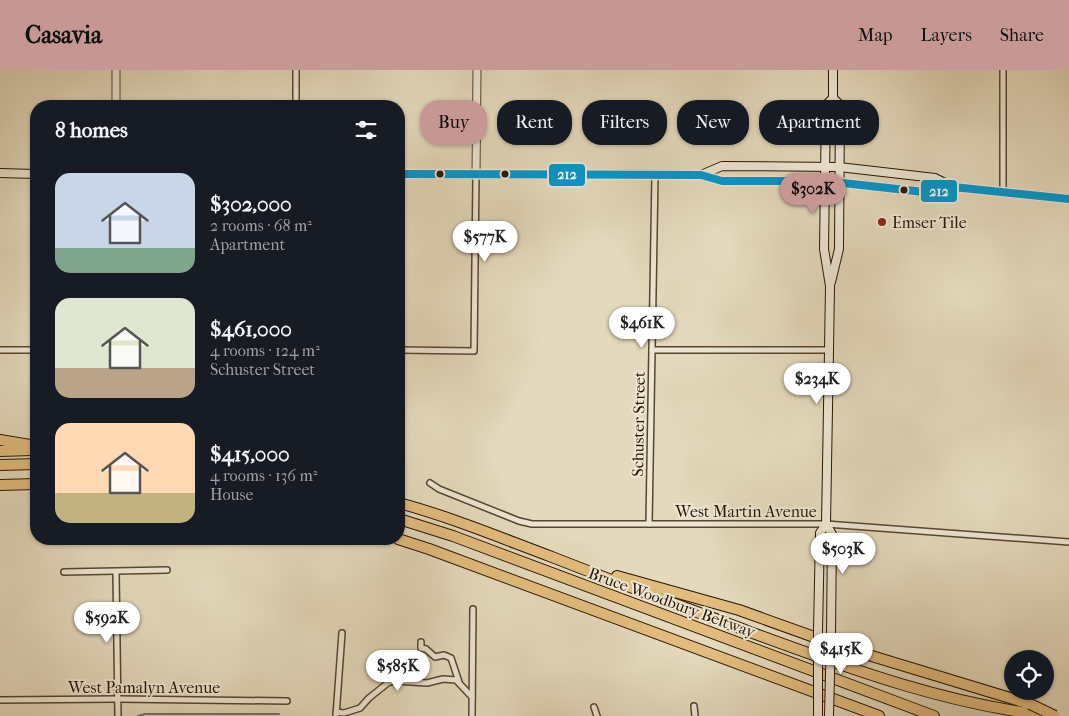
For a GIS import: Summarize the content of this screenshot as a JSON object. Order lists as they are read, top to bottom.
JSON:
{
  "streets": {
    "highway": ["Bruce Woodbury Beltway"],
    "street": ["Schuster Street", "West Martin Avenue", "West Pamalyn Avenue"]
  },
  "crossings": [
    ["Schuster Street", "West Martin Avenue"]
  ],
  "places": ["Emser Tile"],
  "lines": ["transit line 212"],
  "page": {
    "header": "Casavia",
    "nav": ["Map", "Layers", "Share"],
    "chip": [
      "Buy",
      "Rent",
      "Filters",
      "New",
      "Apartment"
    ],
    "heading": "8 homes",
    "list": [
      {
        "name": "$302,000",
        "note": "2 rooms · 68 m² · Apartment"
      },
      {
        "name": "$461,000",
        "note": "4 rooms · 124 m² · Schuster Street"
      },
      {
        "name": "$415,000",
        "note": "4 rooms · 136 m² · House"
      }
    ],
    "price": [
      "$302K",
      "$577K",
      "$461K",
      "$234K",
      "$503K",
      "$592K",
      "$415K",
      "$585K"
    ]
  }
}
